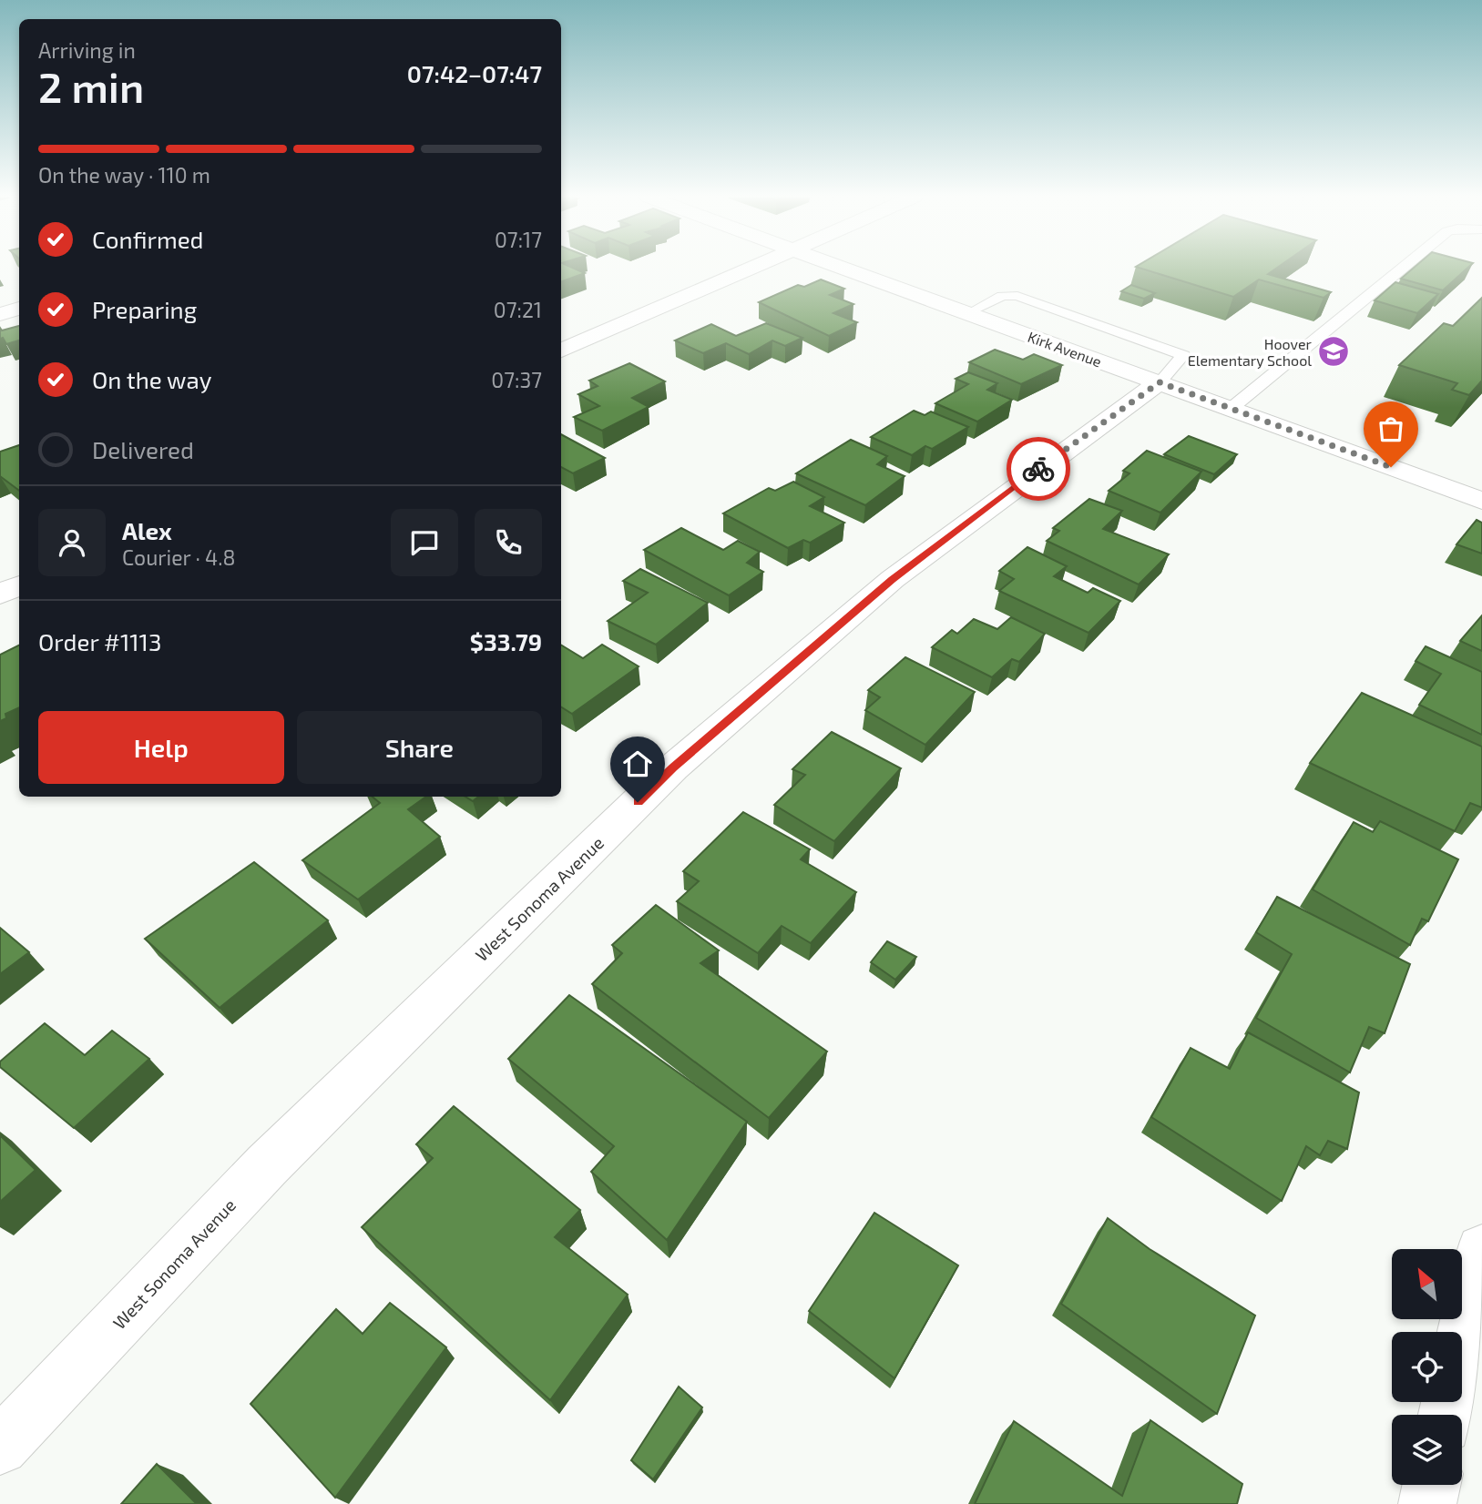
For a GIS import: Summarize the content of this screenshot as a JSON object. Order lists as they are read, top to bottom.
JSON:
{
  "streets": {
    "street": ["Kirk Avenue", "West Sonoma Avenue"]
  },
  "crossings": [
    ["Kirk Avenue", "West Sonoma Avenue"]
  ],
  "places": {
    "school or university": ["Hoover Elementary School"]
  },
  "north": "top left",
  "page": {
    "heading": ["2 min", "Arriving in", "07:42–07:47"],
    "panel": [
      "Alex",
      "Courier · 4.8",
      "Order #1113",
      "$33.79"
    ],
    "bar": "On the way · 110 m",
    "list": [
      ["Confirmed", "07:17"],
      ["Preparing", "07:21"],
      ["On the way", "07:37"],
      "Delivered"
    ],
    "buttons": ["Help", "Share"]
  }
}
